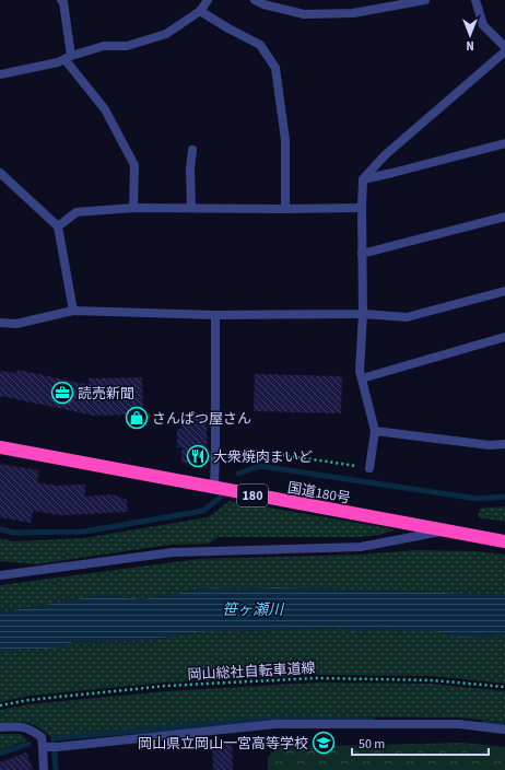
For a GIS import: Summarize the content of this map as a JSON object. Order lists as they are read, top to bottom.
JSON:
{
  "streets": {
    "highway": ["国道180号", "180"],
    "path": ["岡山総社自転車道線"]
  },
  "water": ["笹ヶ瀬川"],
  "places": {
    "office": ["読売新聞"],
    "shop": ["さんぱつ屋さん"],
    "restaurant": ["大衆焼肉まいど"],
    "school or university": ["岡山県立岡山一宮高等学校"]
  },
  "scale_bar": "50 m",
  "north": "bottom"
}
